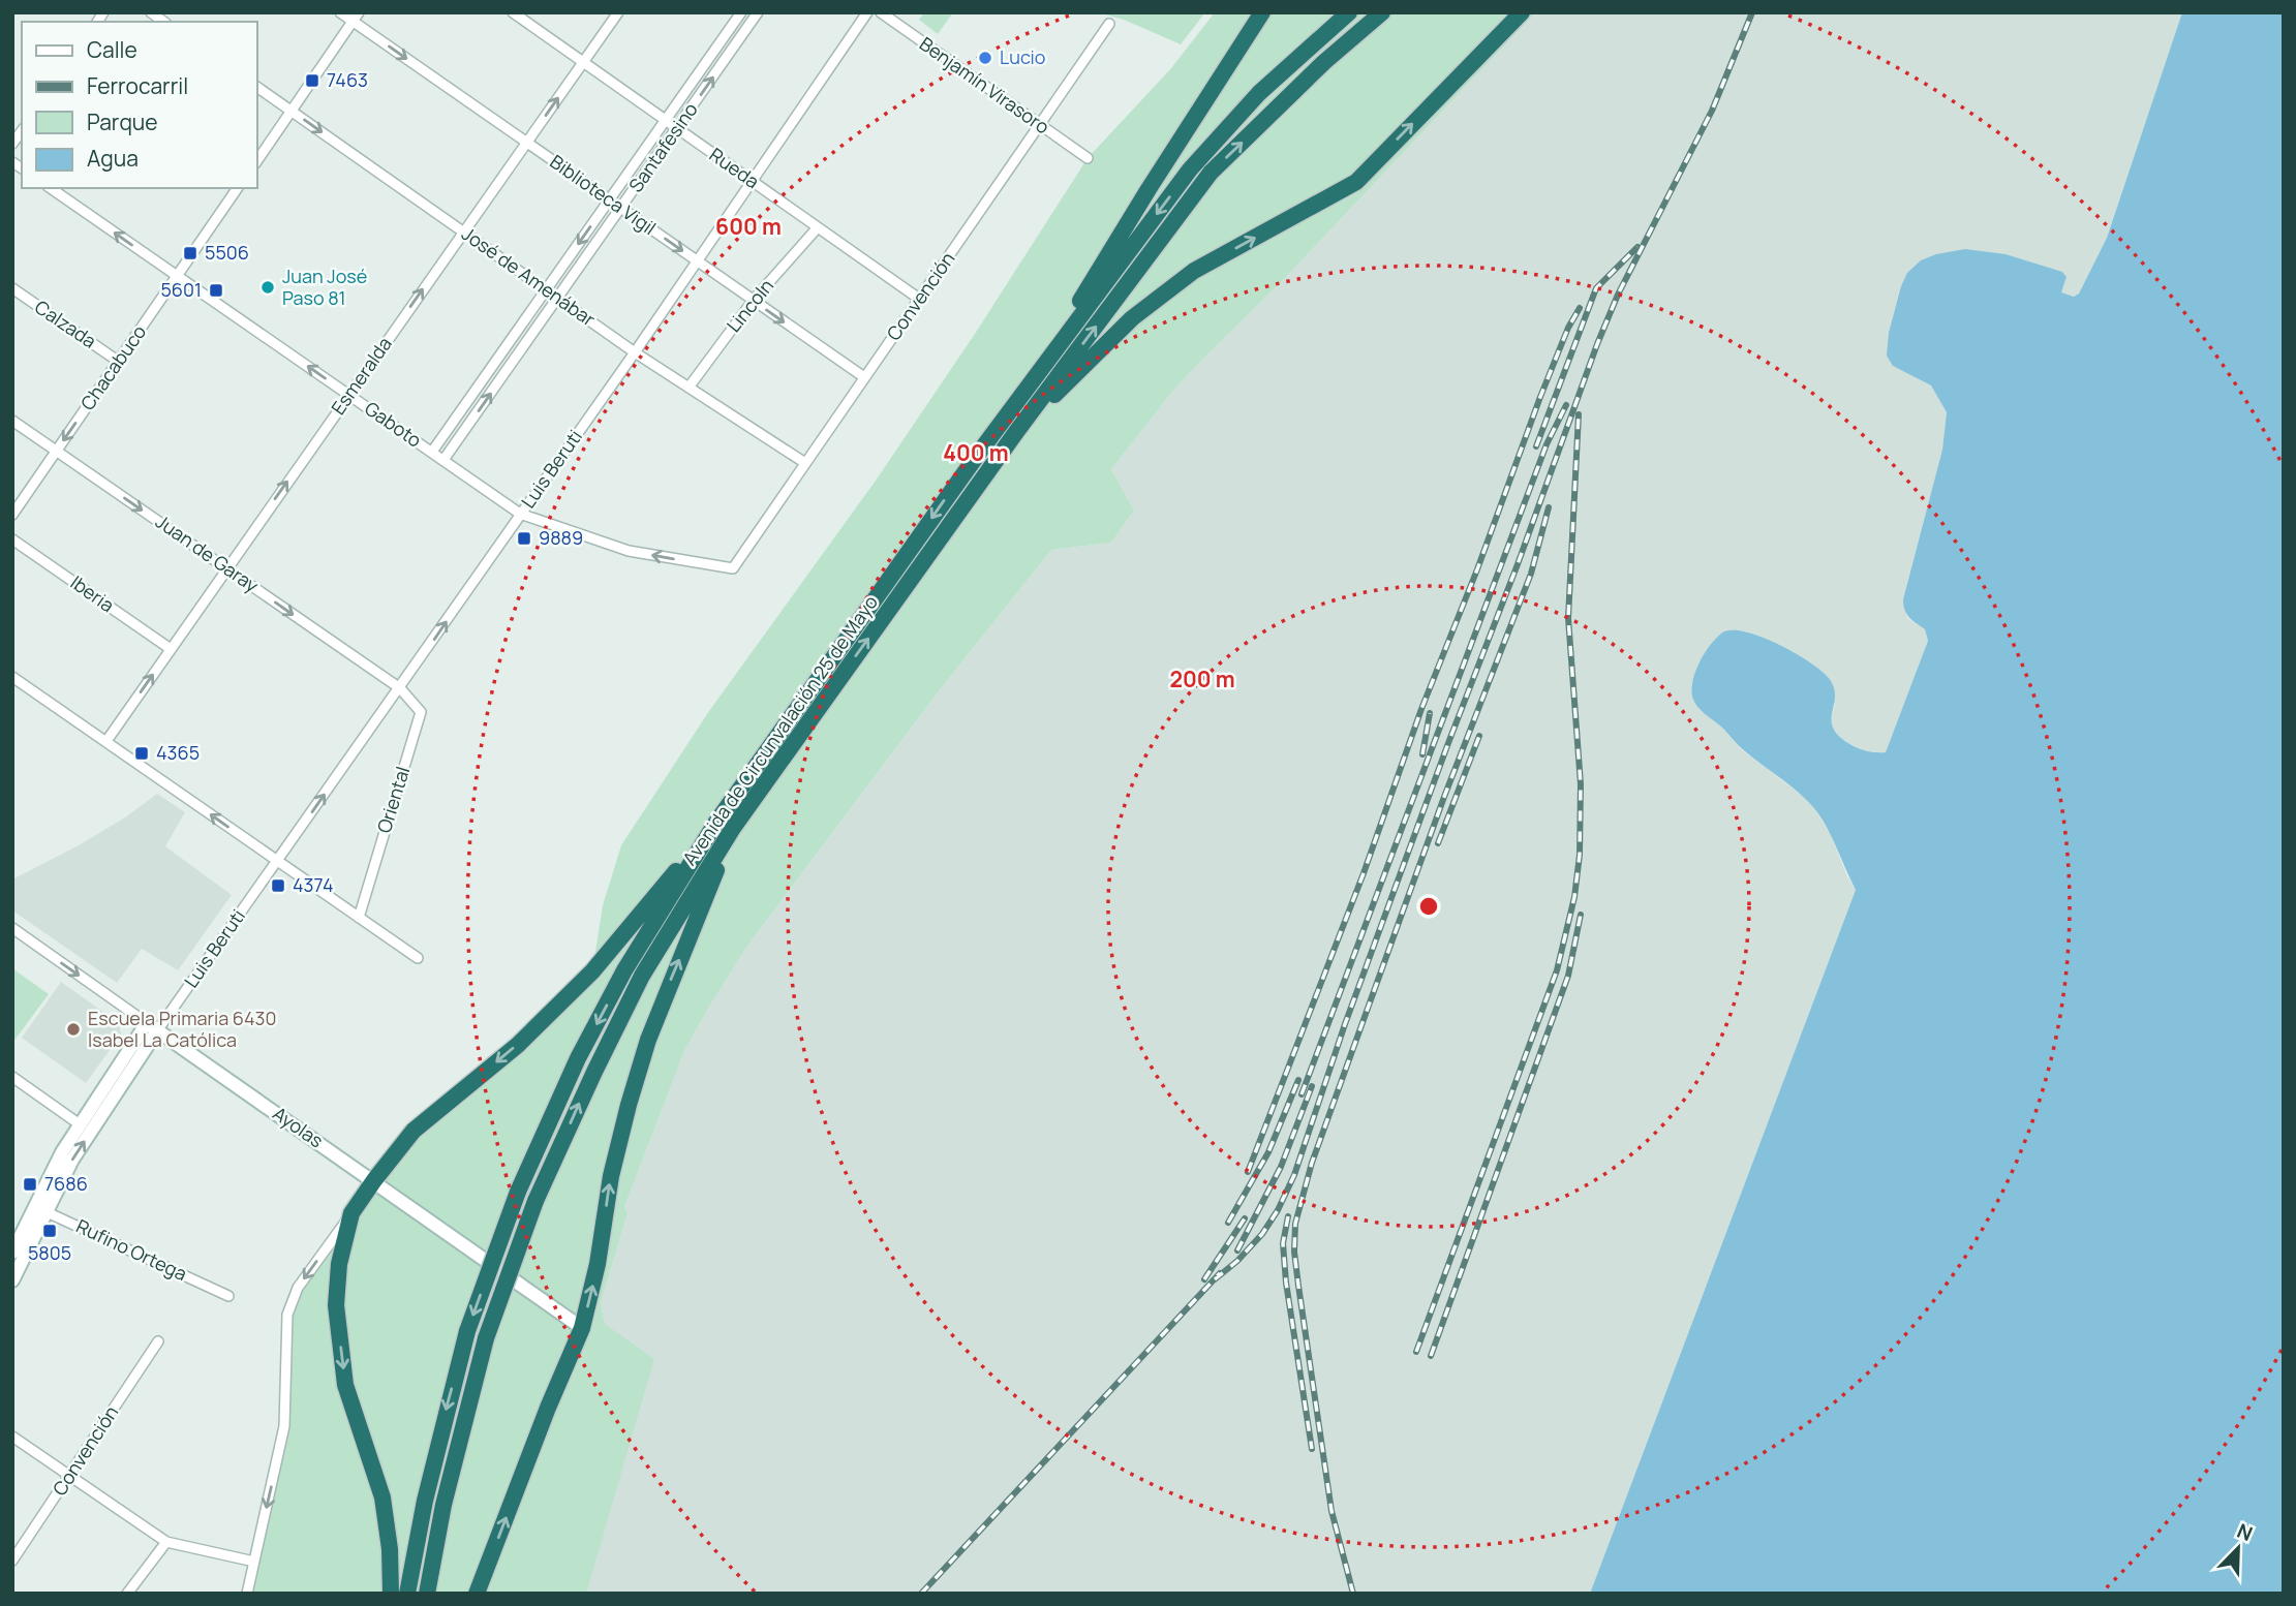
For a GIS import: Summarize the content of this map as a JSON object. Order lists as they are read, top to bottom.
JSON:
{
  "streets": {
    "highway": ["Avenida de Circunvalación 25 de Mayo"],
    "street": [
      "Benjamín Virasoro",
      "Santafesino",
      "Rueda",
      "Biblioteca Vigil",
      "José de Amenábar",
      "Convención",
      "Lincoln",
      "Calzada",
      "Chacabuco",
      "Esmeralda",
      "Gaboto",
      "Luis Beruti",
      "Juan de Garay",
      "Iberia",
      "Oriental",
      "Ayolas",
      "Rufino Ortega"
    ]
  },
  "crossings": [
    ["Benjamín Virasoro", "Convención"],
    ["Santafesino", "Rueda"],
    ["Santafesino", "Biblioteca Vigil"],
    ["Santafesino", "José de Amenábar"],
    ["Santafesino", "Gaboto"],
    ["Rueda", "Convención"],
    ["Rueda", "Lincoln"],
    ["Rueda", "Esmeralda"],
    ["Rueda", "Luis Beruti"],
    ["Biblioteca Vigil", "Convención"],
    ["Biblioteca Vigil", "Lincoln"],
    ["Biblioteca Vigil", "Esmeralda"],
    ["Biblioteca Vigil", "Luis Beruti"],
    ["José de Amenábar", "Convención"],
    ["José de Amenábar", "Lincoln"],
    ["José de Amenábar", "Esmeralda"],
    ["José de Amenábar", "Luis Beruti"],
    ["Convención", "Gaboto"],
    ["Calzada", "Chacabuco"],
    ["Chacabuco", "Gaboto"],
    ["Chacabuco", "Juan de Garay"],
    ["Esmeralda", "Gaboto"],
    ["Esmeralda", "Juan de Garay"],
    ["Esmeralda", "Iberia"],
    ["Gaboto", "Luis Beruti"],
    ["Luis Beruti", "Juan de Garay"],
    ["Luis Beruti", "Oriental"],
    ["Luis Beruti", "Ayolas"],
    ["Juan de Garay", "Oriental"]
  ],
  "one_way": [
    "Biblioteca Vigil",
    "Esmeralda",
    "Gaboto",
    "Juan de Garay"
  ],
  "places": {
    "other": ["Lucio", "Juan José Paso 81", "Escuela Primaria 6430 Isabel La Católica"],
    "transit": [
      "7463",
      "5506",
      "5601",
      "9889",
      "4365",
      "4374",
      "7686",
      "5805"
    ]
  },
  "legend": [
    "Calle",
    "Ferrocarril",
    "Parque",
    "Agua"
  ],
  "north": "top right",
  "rings": ["600 m", "400 m", "200 m"]
}
